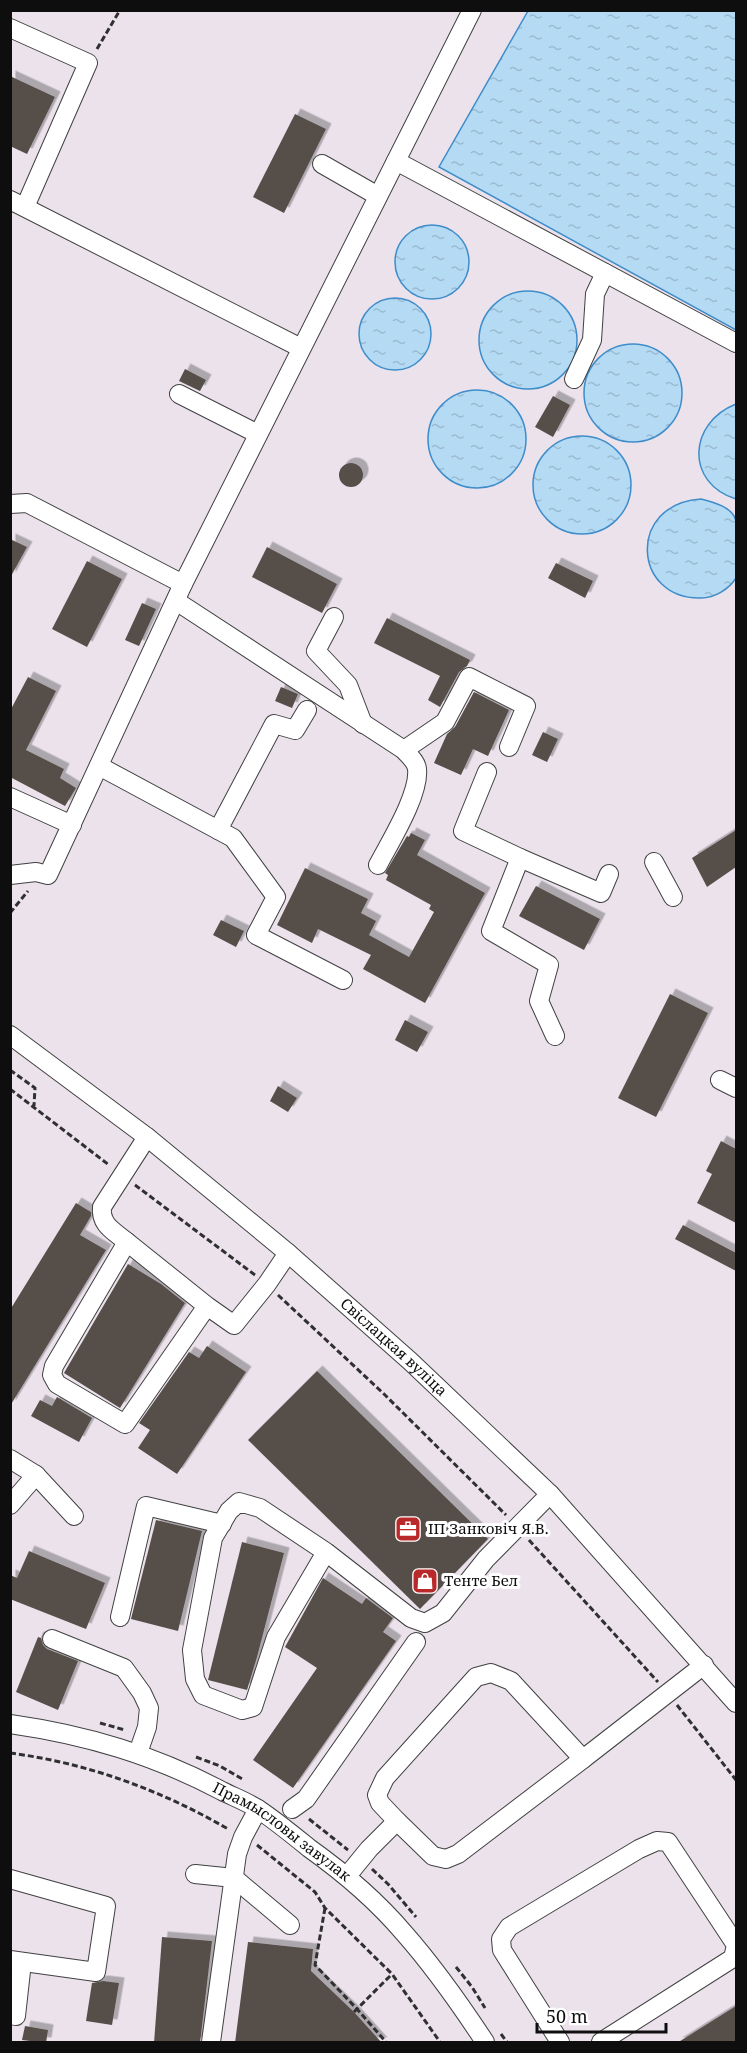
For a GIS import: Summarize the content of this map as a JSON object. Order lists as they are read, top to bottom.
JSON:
{
  "streets": {
    "street": ["Свіслацкая вуліца", "Прамысловы завулак"]
  },
  "places": {
    "office": ["ІП Занковіч Я.В."],
    "shop": ["Тенте Бел"]
  },
  "scale_bar": "50 m"
}
